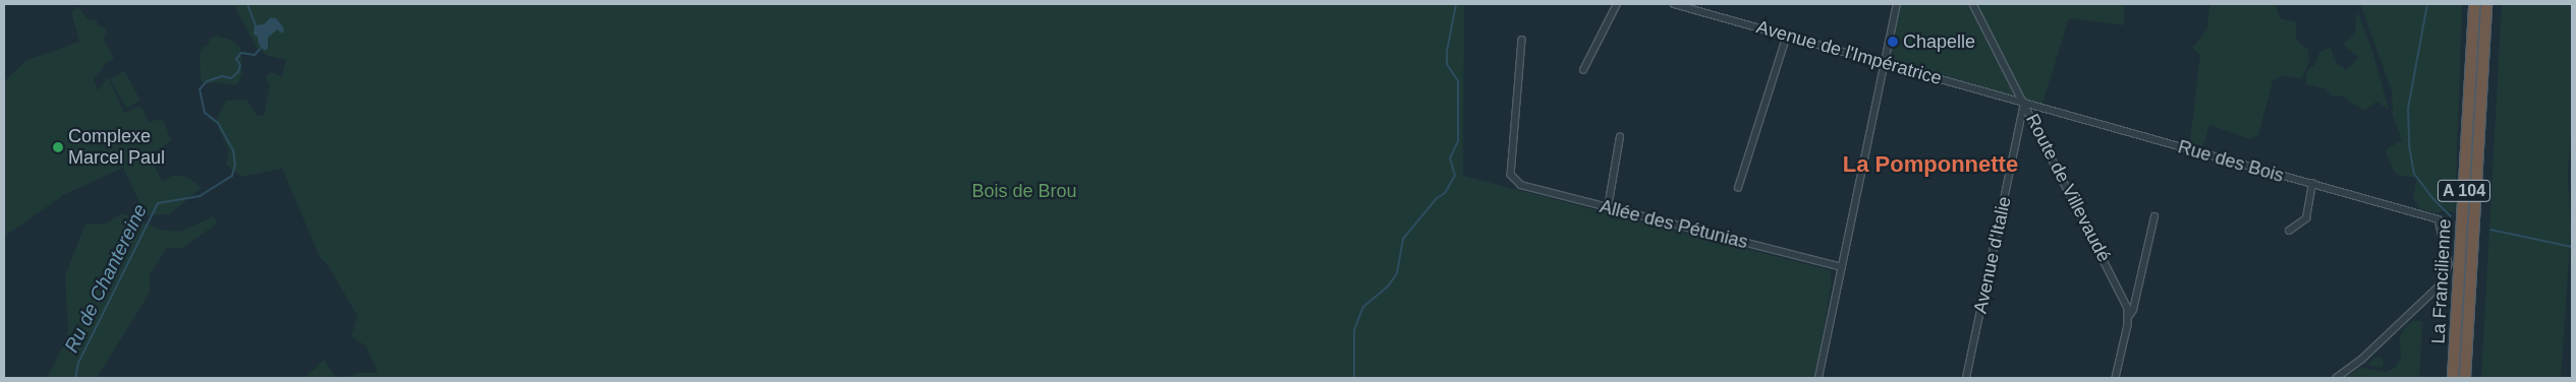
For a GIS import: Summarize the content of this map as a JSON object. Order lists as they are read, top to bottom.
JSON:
{
  "streets": {
    "highway": ["A 104", "La Francilienne"],
    "street": [
      "Avenue de l'Impératrice",
      "Rue des Bois",
      "Route de Villevaudé",
      "Allée des Pétunias",
      "Avenue d'Italie"
    ]
  },
  "crossings": [
    ["Avenue de l'Impératrice", "Rue des Bois"],
    ["Avenue de l'Impératrice", "Route de Villevaudé"],
    ["Avenue de l'Impératrice", "Avenue d'Italie"],
    ["Rue des Bois", "Route de Villevaudé"],
    ["Rue des Bois", "Avenue d'Italie"],
    ["Route de Villevaudé", "Avenue d'Italie"]
  ],
  "districts": ["La Pomponnette"],
  "water": ["Ru de Chantereine"],
  "parks": ["Bois de Brou"],
  "places": ["Chapelle", "Complexe Marcel Paul"]
}
